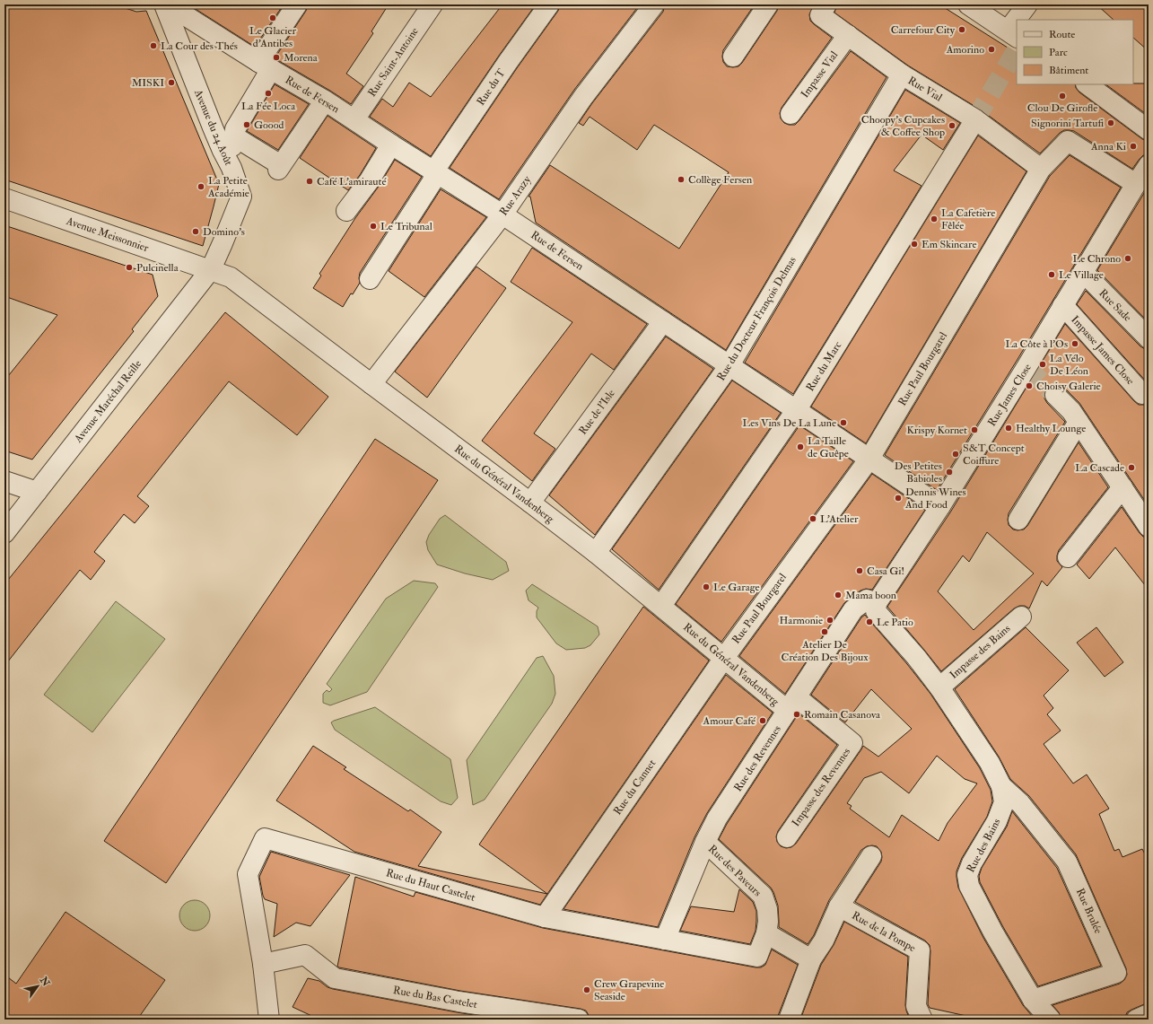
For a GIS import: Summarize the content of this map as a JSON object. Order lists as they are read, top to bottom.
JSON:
{
  "streets": {
    "street": [
      "Rue Saint-Antoine",
      "Impasse Vial",
      "Rue du T",
      "Rue Vial",
      "Rue de Fersen",
      "Avenue du 24 Août",
      "Rue Arazy",
      "Avenue Meissonnier",
      "Rue Sade",
      "Rue du Docteur François Delmas",
      "Impasse James Close",
      "Rue du Marc",
      "Rue Paul Bourgarel",
      "Rue James Close",
      "Avenue Maréchal Reille",
      "Rue de l'Isle",
      "Rue du Général Vandenberg",
      "Impasse des Bains",
      "Rue des Revennes",
      "Rue du Cannet",
      "Impasse des Revennes",
      "Rue des Bains",
      "Rue des Paveurs",
      "Rue du Haut Castelet",
      "Rue Brulée",
      "Rue de la Pompe",
      "Rue du Bas Castelet"
    ]
  },
  "crossings": [
    ["Rue Saint-Antoine", "Rue de Fersen"],
    ["Impasse Vial", "Rue Vial"],
    ["Rue du T", "Rue de Fersen"],
    ["Rue Vial", "Rue du Docteur François Delmas"],
    ["Rue Vial", "Rue du Marc"],
    ["Rue Vial", "Rue Paul Bourgarel"],
    ["Rue de Fersen", "Rue Arazy"],
    ["Rue de Fersen", "Rue du Docteur François Delmas"],
    ["Rue de Fersen", "Rue du Marc"],
    ["Rue de Fersen", "Rue Paul Bourgarel"],
    ["Rue de Fersen", "Rue James Close"],
    ["Rue de Fersen", "Rue de l'Isle"],
    ["Avenue du 24 Août", "Avenue Meissonnier"],
    ["Avenue du 24 Août", "Avenue Maréchal Reille"],
    ["Avenue du 24 Août", "Rue du Général Vandenberg"],
    ["Rue Arazy", "Rue du Général Vandenberg"],
    ["Avenue Meissonnier", "Avenue Maréchal Reille"],
    ["Avenue Meissonnier", "Rue du Général Vandenberg"],
    ["Rue Sade", "Rue James Close"],
    ["Rue du Docteur François Delmas", "Rue du Général Vandenberg"],
    ["Impasse James Close", "Rue James Close"],
    ["Rue du Marc", "Rue du Général Vandenberg"],
    ["Rue Paul Bourgarel", "Rue James Close"],
    ["Rue Paul Bourgarel", "Rue du Général Vandenberg"],
    ["Rue Paul Bourgarel", "Rue du Cannet"],
    ["Rue James Close", "Rue des Revennes"],
    ["Rue James Close", "Rue des Bains"],
    ["Avenue Maréchal Reille", "Rue du Général Vandenberg"],
    ["Rue de l'Isle", "Rue du Général Vandenberg"],
    ["Rue du Général Vandenberg", "Rue des Revennes"],
    ["Rue du Général Vandenberg", "Rue du Cannet"],
    ["Rue du Général Vandenberg", "Impasse des Revennes"],
    ["Impasse des Bains", "Rue des Bains"],
    ["Rue des Revennes", "Impasse des Revennes"],
    ["Rue des Revennes", "Rue des Bains"],
    ["Rue des Revennes", "Rue des Paveurs"],
    ["Rue des Revennes", "Rue du Haut Castelet"],
    ["Rue du Cannet", "Rue du Haut Castelet"],
    ["Rue des Bains", "Rue Brulée"],
    ["Rue des Paveurs", "Rue du Haut Castelet"],
    ["Rue du Haut Castelet", "Rue du Bas Castelet"]
  ],
  "places": [
    "Le Glacier d'Antibes",
    "Carrefour City",
    "La Cour des Thés",
    "Amorino",
    "Morena",
    "MISKI",
    "La Fée Loca",
    "Clou De Girofle",
    "Signorini Tartufi",
    "Goood",
    "Choopy’s Cupcakes & Coffee Shop",
    "Anna Ki",
    "Collège Fersen",
    "Café L'amirauté",
    "La Petite Académie",
    "La Cafetière Fêlée",
    "Le Tribunal",
    "Domino's",
    "Em Skincare",
    "Le Chrono",
    "Pulcinella",
    "Le Village",
    "La Côte à l'Os",
    "La Vélo De Léon",
    "Choisy Galerie",
    "Les Vins De La Lune",
    "Healthy Lounge",
    "Krispy Kornet",
    "La Taille de Guêpe",
    "S&T Concept Coiffure",
    "La Cascade",
    "Des Petites Babioles",
    "Dennis Wines And Food",
    "L'Atelier",
    "Casa Gi!",
    "Le Garage",
    "Mama boon",
    "Harmonie",
    "Le Patio",
    "Atelier De Création Des Bijoux",
    "Romain Casanova",
    "Amour Café",
    "Crew Grapevine Seaside"
  ],
  "legend": ["Route", "Parc", "Bâtiment"],
  "north": "top right"
}
